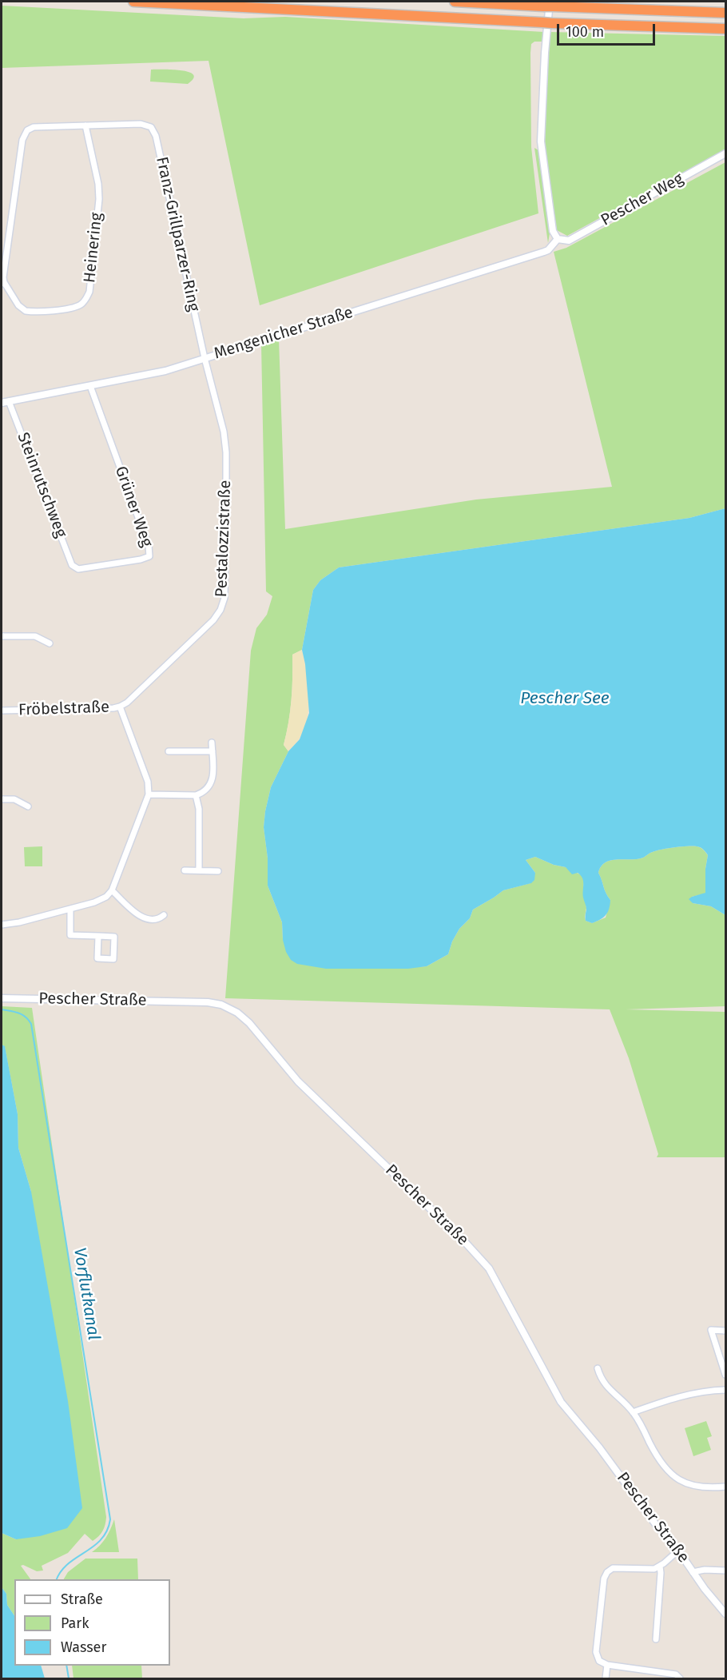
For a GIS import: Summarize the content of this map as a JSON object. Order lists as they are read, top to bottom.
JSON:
{
  "streets": {
    "street": [
      "Pescher Weg",
      "Franz-Grillparzer-Ring",
      "Heinering",
      "Mengenicher Straße",
      "Steinrutschweg",
      "Grüner Weg",
      "Pestalozzistraße",
      "Fröbelstraße",
      "Pescher Straße"
    ]
  },
  "crossings": [
    ["Pescher Weg", "Mengenicher Straße"],
    ["Franz-Grillparzer-Ring", "Heinering"],
    ["Franz-Grillparzer-Ring", "Mengenicher Straße"],
    ["Franz-Grillparzer-Ring", "Pestalozzistraße"],
    ["Mengenicher Straße", "Steinrutschweg"],
    ["Mengenicher Straße", "Grüner Weg"],
    ["Mengenicher Straße", "Pestalozzistraße"],
    ["Steinrutschweg", "Grüner Weg"],
    ["Pestalozzistraße", "Fröbelstraße"]
  ],
  "water": ["Pescher See", "Vorflutkanal"],
  "legend": ["Straße", "Park", "Wasser"],
  "scale_bar": "100 m"
}
